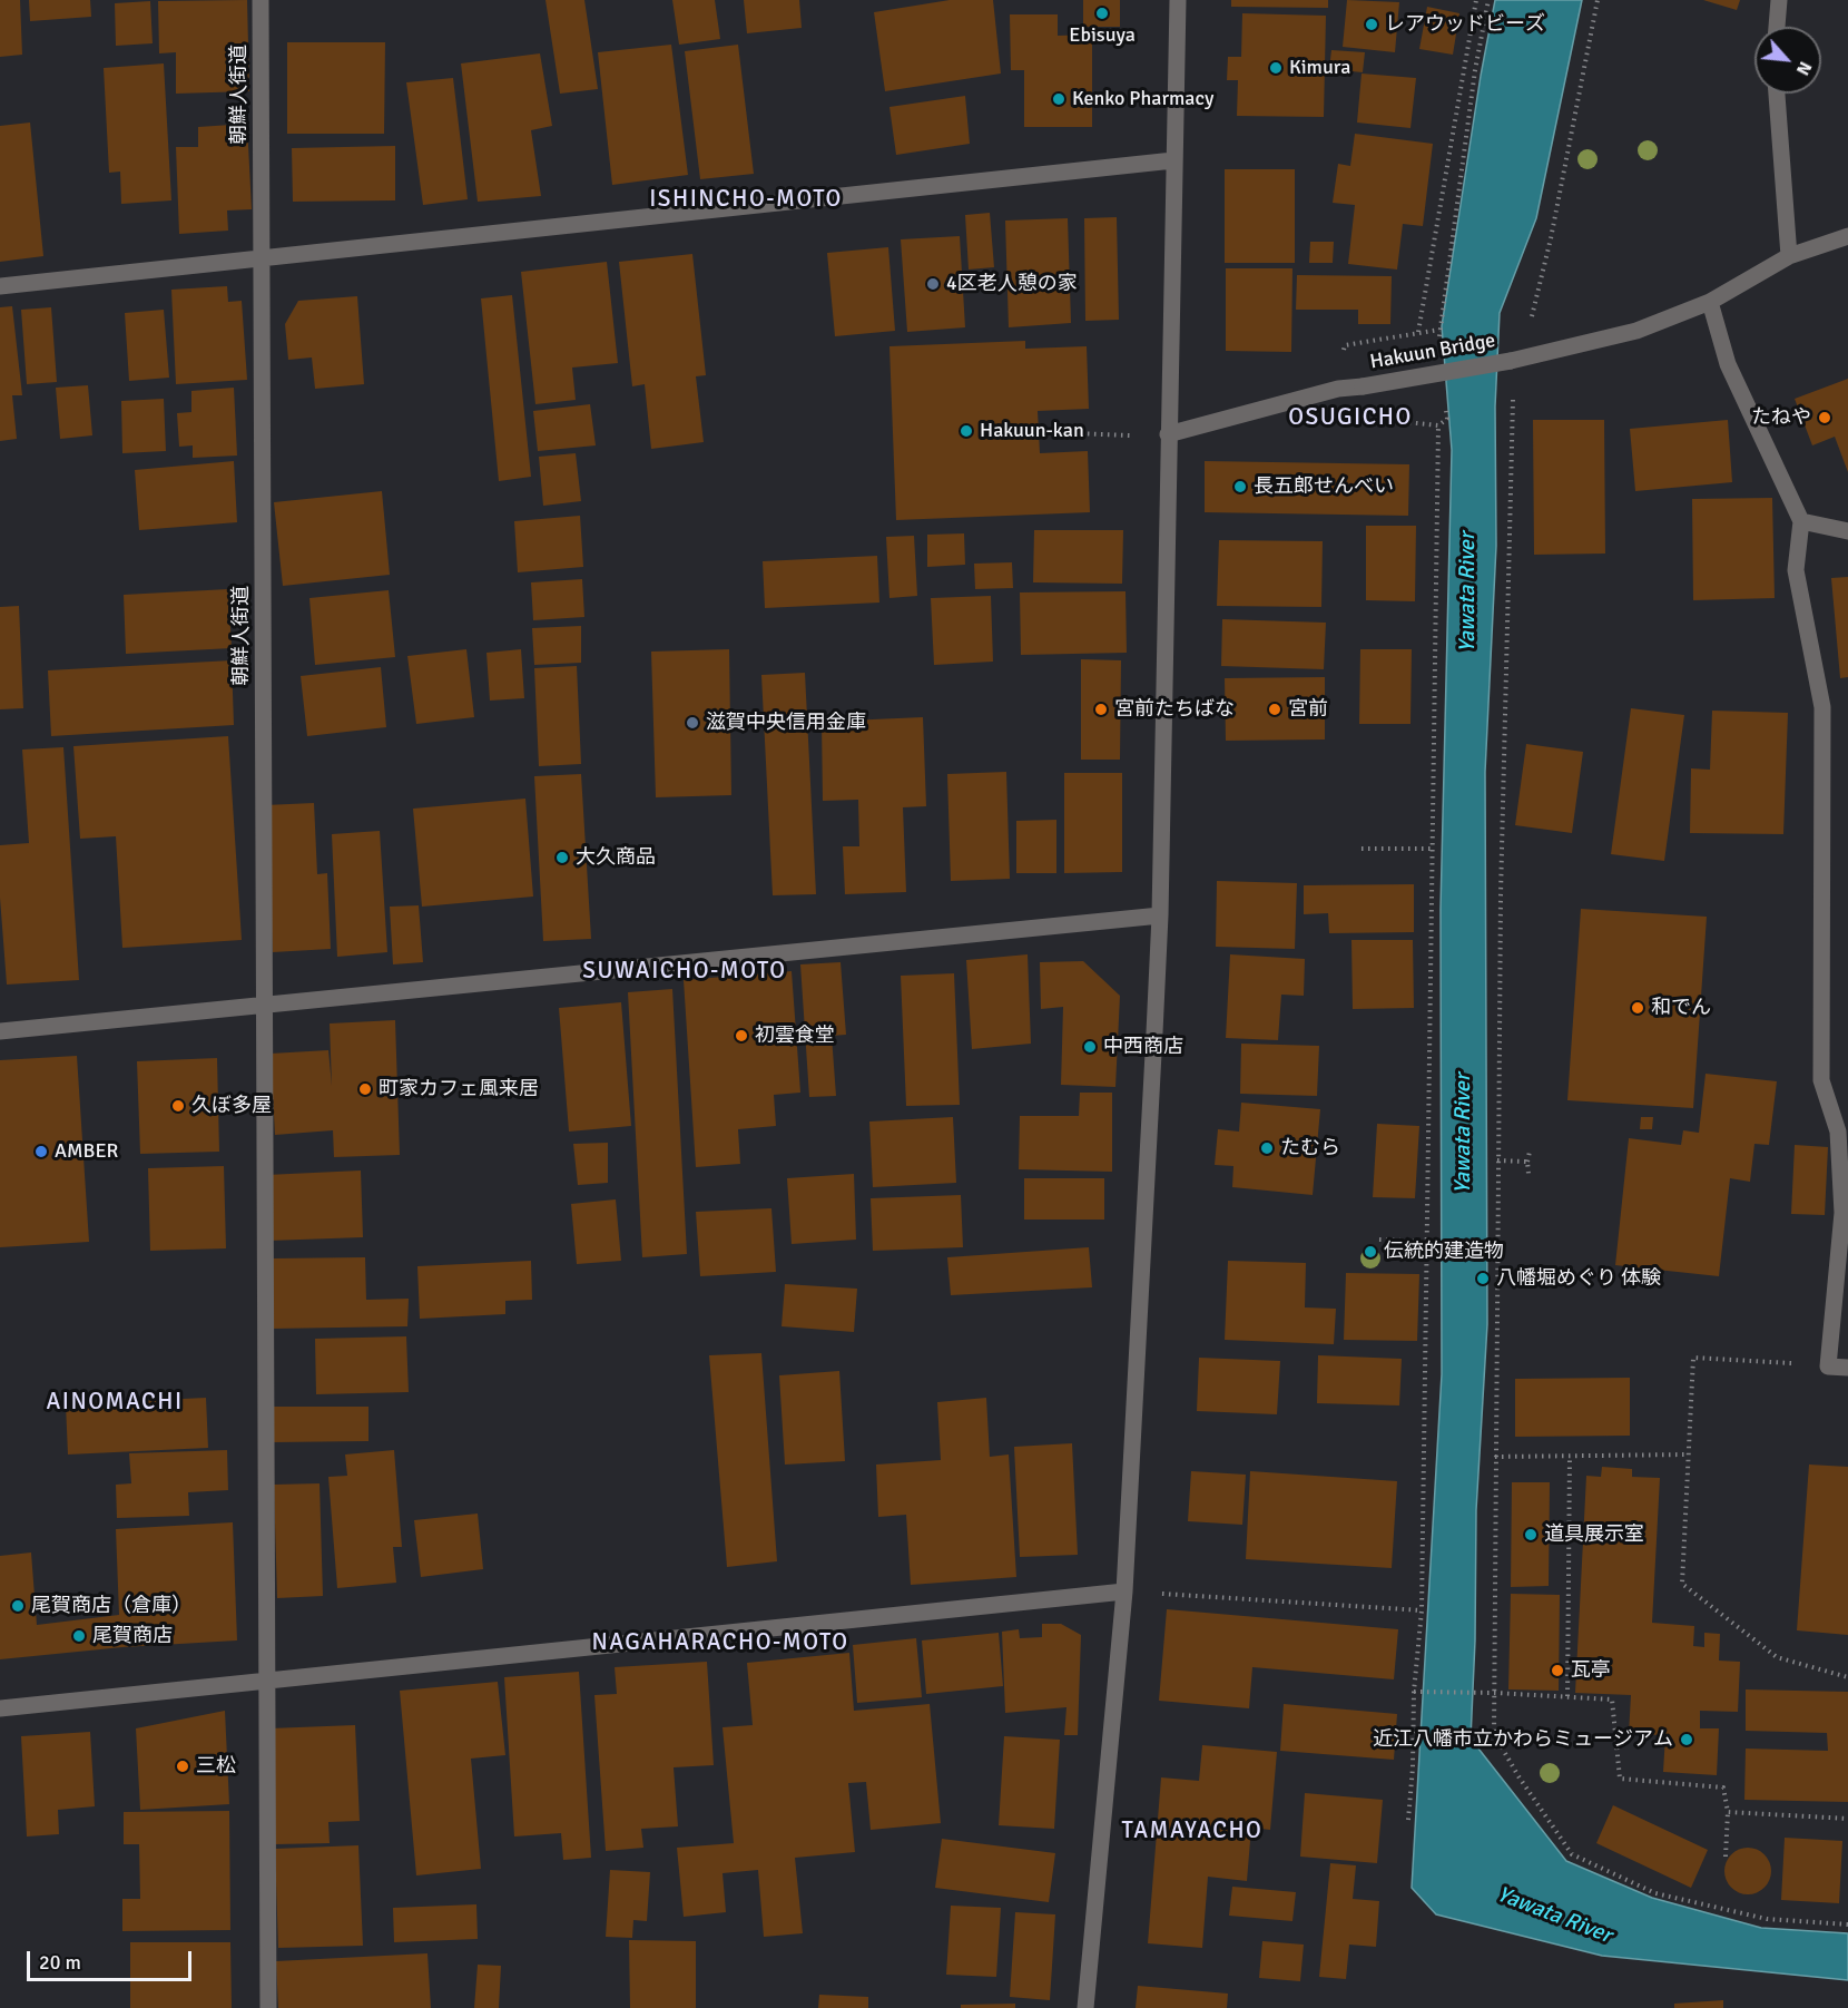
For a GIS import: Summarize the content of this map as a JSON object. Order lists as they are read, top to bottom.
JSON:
{
  "streets": {
    "street": ["朝鮮人街道", "Hakuun Bridge"]
  },
  "districts": [
    "ISHINCHO-MOTO",
    "OSUGICHO",
    "SUWAICHO-MOTO",
    "AINOMACHI",
    "NAGAHARACHO-MOTO",
    "TAMAYACHO"
  ],
  "water": ["Yawata River"],
  "places": [
    "Ebisuya",
    "レアウッドビーズ",
    "Kimura",
    "Kenko Pharmacy",
    "4区老人憩の家",
    "たねや",
    "Hakuun-kan",
    "長五郎せんべい",
    "宮前たちばな",
    "宮前",
    "滋賀中央信用金庫",
    "大久商品",
    "和でん",
    "初雲食堂",
    "中西商店",
    "町家カフェ風来居",
    "久ぼ多屋",
    "たむら",
    "AMBER",
    "伝統的建造物",
    "八幡堀めぐり 体験",
    "道具展示室",
    "尾賀商店（倉庫）",
    "尾賀商店",
    "瓦亭",
    "近江八幡市立かわらミュージアム",
    "三松"
  ],
  "scale_bar": "20 m",
  "north": "bottom right"
}
